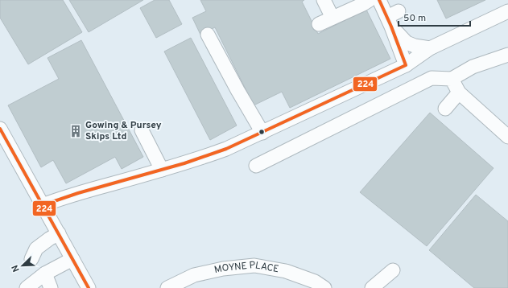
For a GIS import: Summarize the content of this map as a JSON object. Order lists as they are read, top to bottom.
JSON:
{
  "streets": {
    "street": ["MOYNE PLACE"]
  },
  "places": {
    "building": ["Gowing & Pursey Skips Ltd"]
  },
  "lines": ["transit line 224"],
  "scale_bar": "50 m",
  "north": "bottom left"
}
